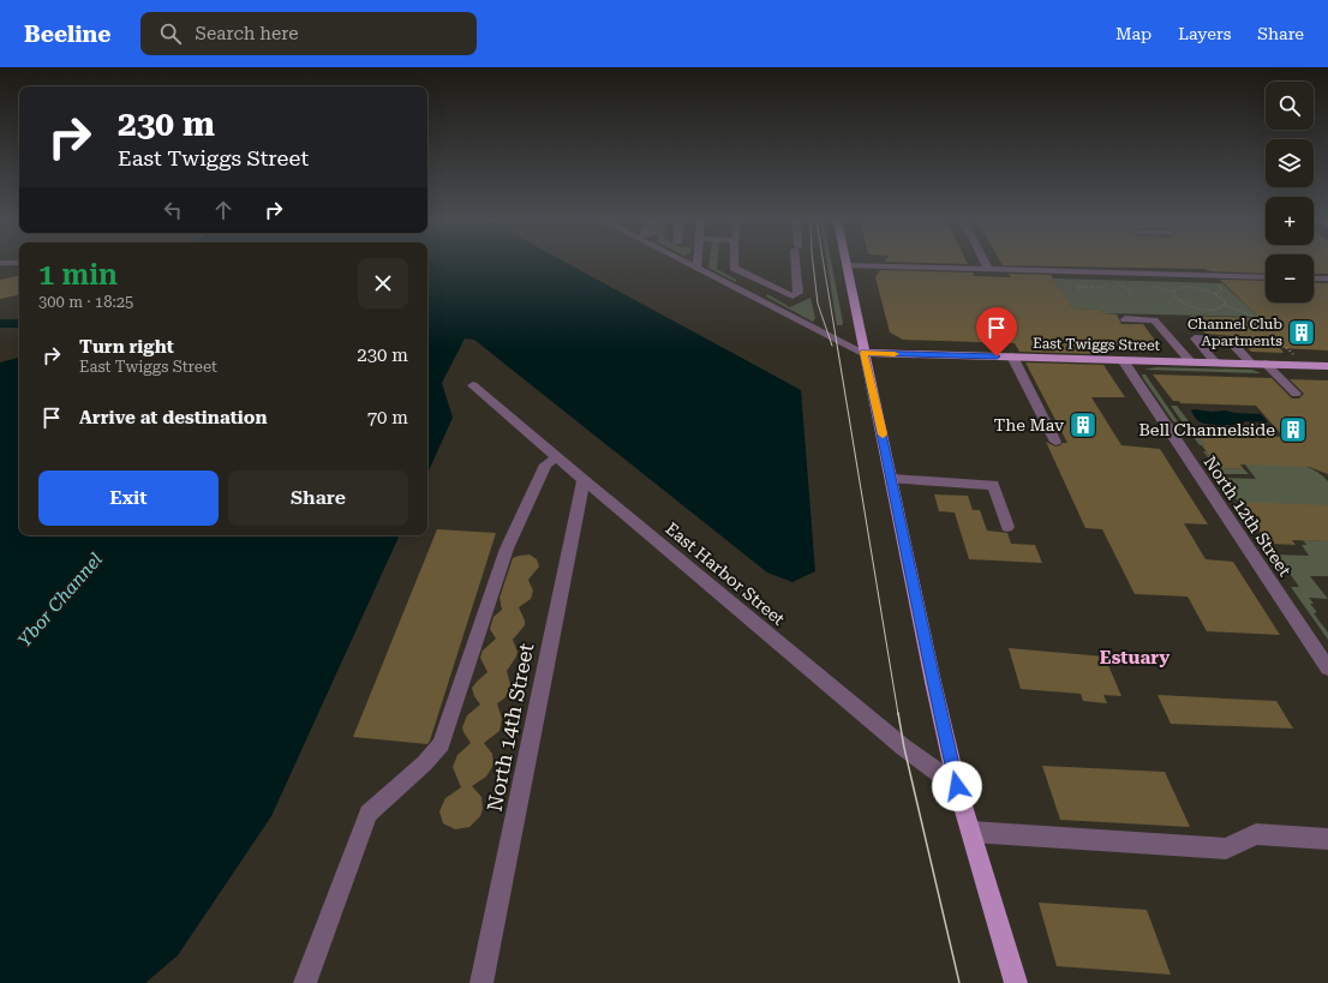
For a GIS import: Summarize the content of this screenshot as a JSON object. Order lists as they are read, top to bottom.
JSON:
{
  "streets": {
    "main road": ["East Twiggs Street"],
    "street": ["North 12th Street", "East Harbor Street", "North 14th Street"]
  },
  "crossings": [
    ["East Twiggs Street", "North 12th Street"],
    ["East Harbor Street", "North 14th Street"]
  ],
  "districts": ["Estuary"],
  "water": ["Ybor Channel"],
  "places": {
    "building": ["Channel Club Apartments", "The Mav", "Bell Channelside"]
  },
  "page": {
    "header": "Beeline",
    "search": "Search here",
    "nav": ["Map", "Layers", "Share"],
    "map_buttons": ["+", "−"],
    "turn": ["230 m", "East Twiggs Street"],
    "heading": ["1 min", "300 m · 18:25"],
    "list": [
      {
        "name": "Turn right",
        "note": "East Twiggs Street",
        "value": "230 m"
      },
      {
        "name": "Arrive at destination",
        "value": "70 m"
      }
    ],
    "buttons": ["Exit", "Share"]
  }
}
